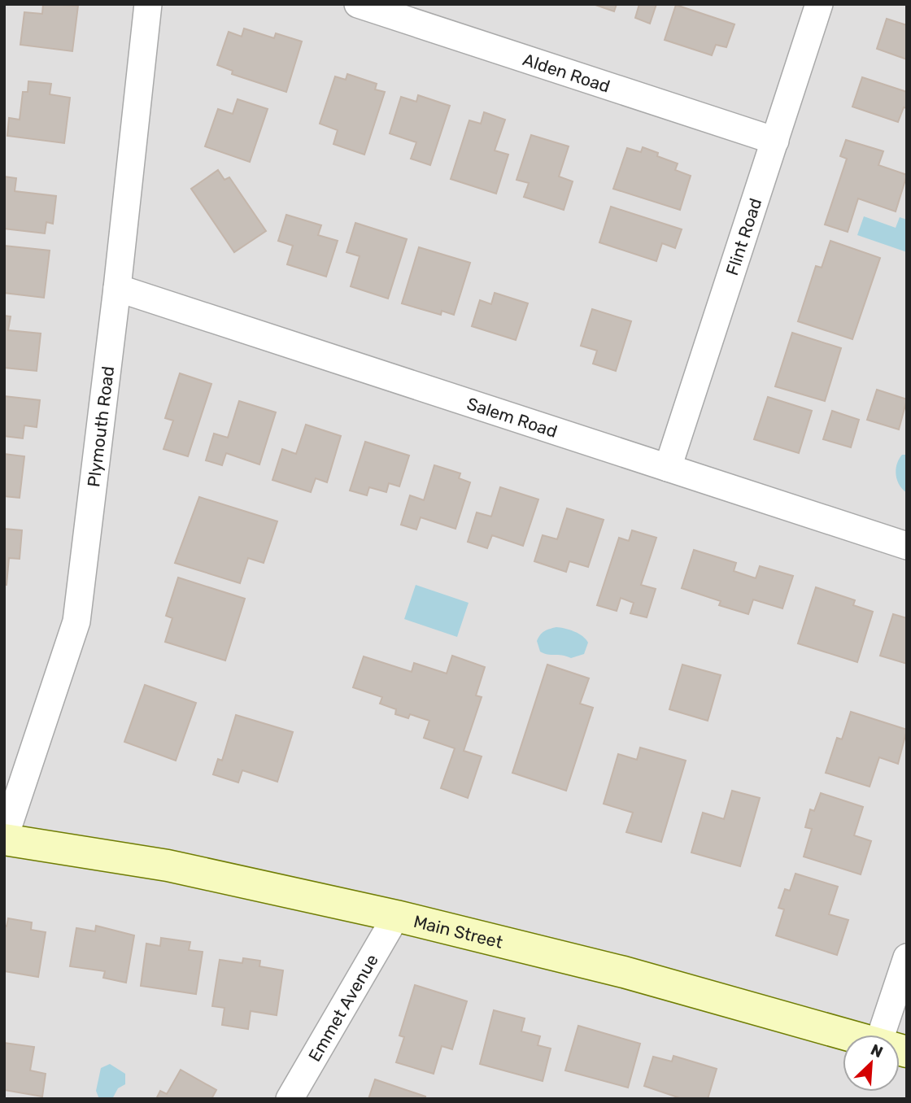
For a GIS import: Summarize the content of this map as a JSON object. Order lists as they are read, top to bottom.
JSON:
{
  "streets": {
    "main road": ["Main Street"],
    "street": [
      "Alden Road",
      "Flint Road",
      "Salem Road",
      "Plymouth Road",
      "Emmet Avenue"
    ]
  },
  "crossings": [
    ["Alden Road", "Flint Road"],
    ["Flint Road", "Salem Road"],
    ["Salem Road", "Plymouth Road"],
    ["Plymouth Road", "Main Street"],
    ["Main Street", "Emmet Avenue"]
  ],
  "north": "top right"
}
